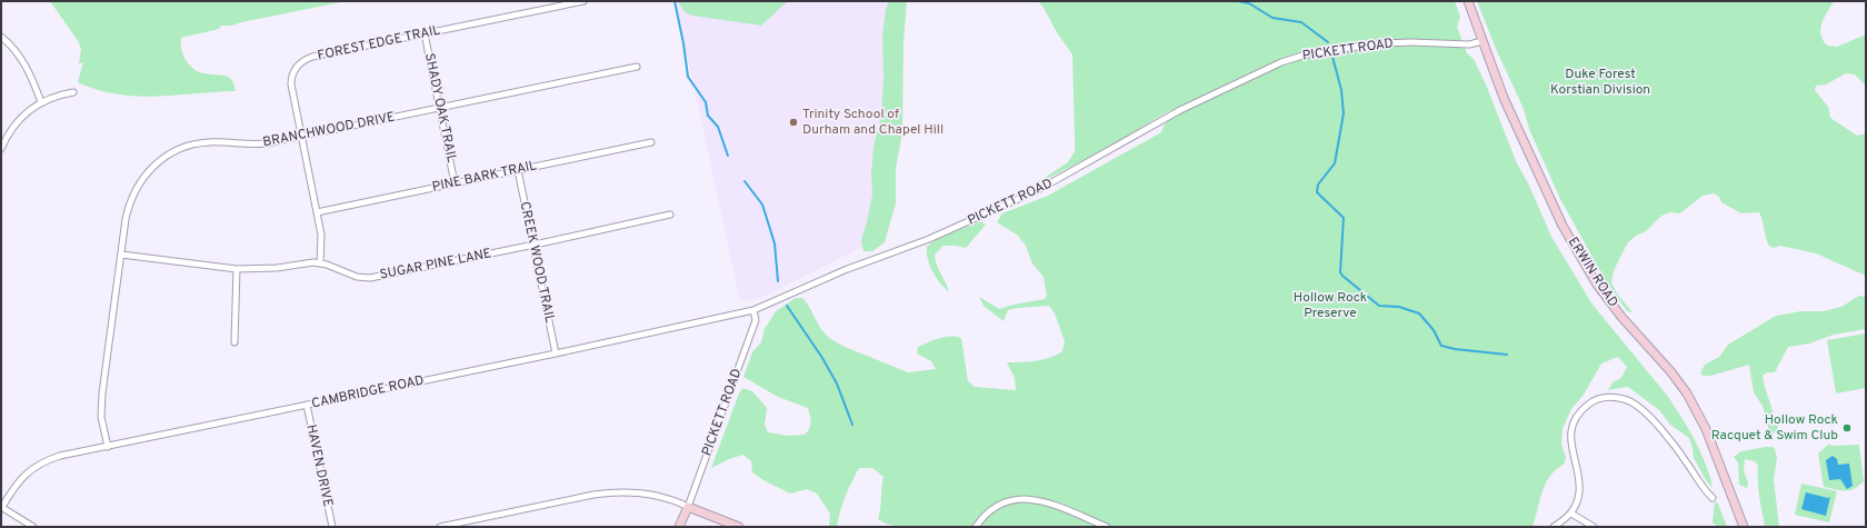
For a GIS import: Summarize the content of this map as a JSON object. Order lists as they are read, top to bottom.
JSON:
{
  "streets": {
    "main road": ["PICKETT ROAD", "ERWIN ROAD"],
    "street": [
      "FOREST EDGE TRAIL",
      "SHADY OAK TRAIL",
      "BRANCHWOOD DRIVE",
      "PINE BARK TRAIL",
      "CREEK WOOD TRAIL",
      "SUGAR PINE LANE",
      "CAMBRIDGE ROAD",
      "HAVEN DRIVE"
    ]
  },
  "crossings": [
    ["FOREST EDGE TRAIL", "SHADY OAK TRAIL"],
    ["FOREST EDGE TRAIL", "BRANCHWOOD DRIVE"],
    ["FOREST EDGE TRAIL", "PINE BARK TRAIL"],
    ["FOREST EDGE TRAIL", "SUGAR PINE LANE"],
    ["PICKETT ROAD", "ERWIN ROAD"],
    ["PICKETT ROAD", "CAMBRIDGE ROAD"],
    ["SHADY OAK TRAIL", "BRANCHWOOD DRIVE"],
    ["SHADY OAK TRAIL", "PINE BARK TRAIL"],
    ["BRANCHWOOD DRIVE", "SUGAR PINE LANE"],
    ["BRANCHWOOD DRIVE", "CAMBRIDGE ROAD"],
    ["PINE BARK TRAIL", "CREEK WOOD TRAIL"],
    ["CREEK WOOD TRAIL", "SUGAR PINE LANE"],
    ["CREEK WOOD TRAIL", "CAMBRIDGE ROAD"],
    ["CAMBRIDGE ROAD", "HAVEN DRIVE"]
  ],
  "parks": ["Duke Forest Korstian Division", "Hollow Rock Preserve"],
  "places": ["Trinity School of Durham and Chapel Hill", "Hollow Rock Racquet & Swim Club"]
}
